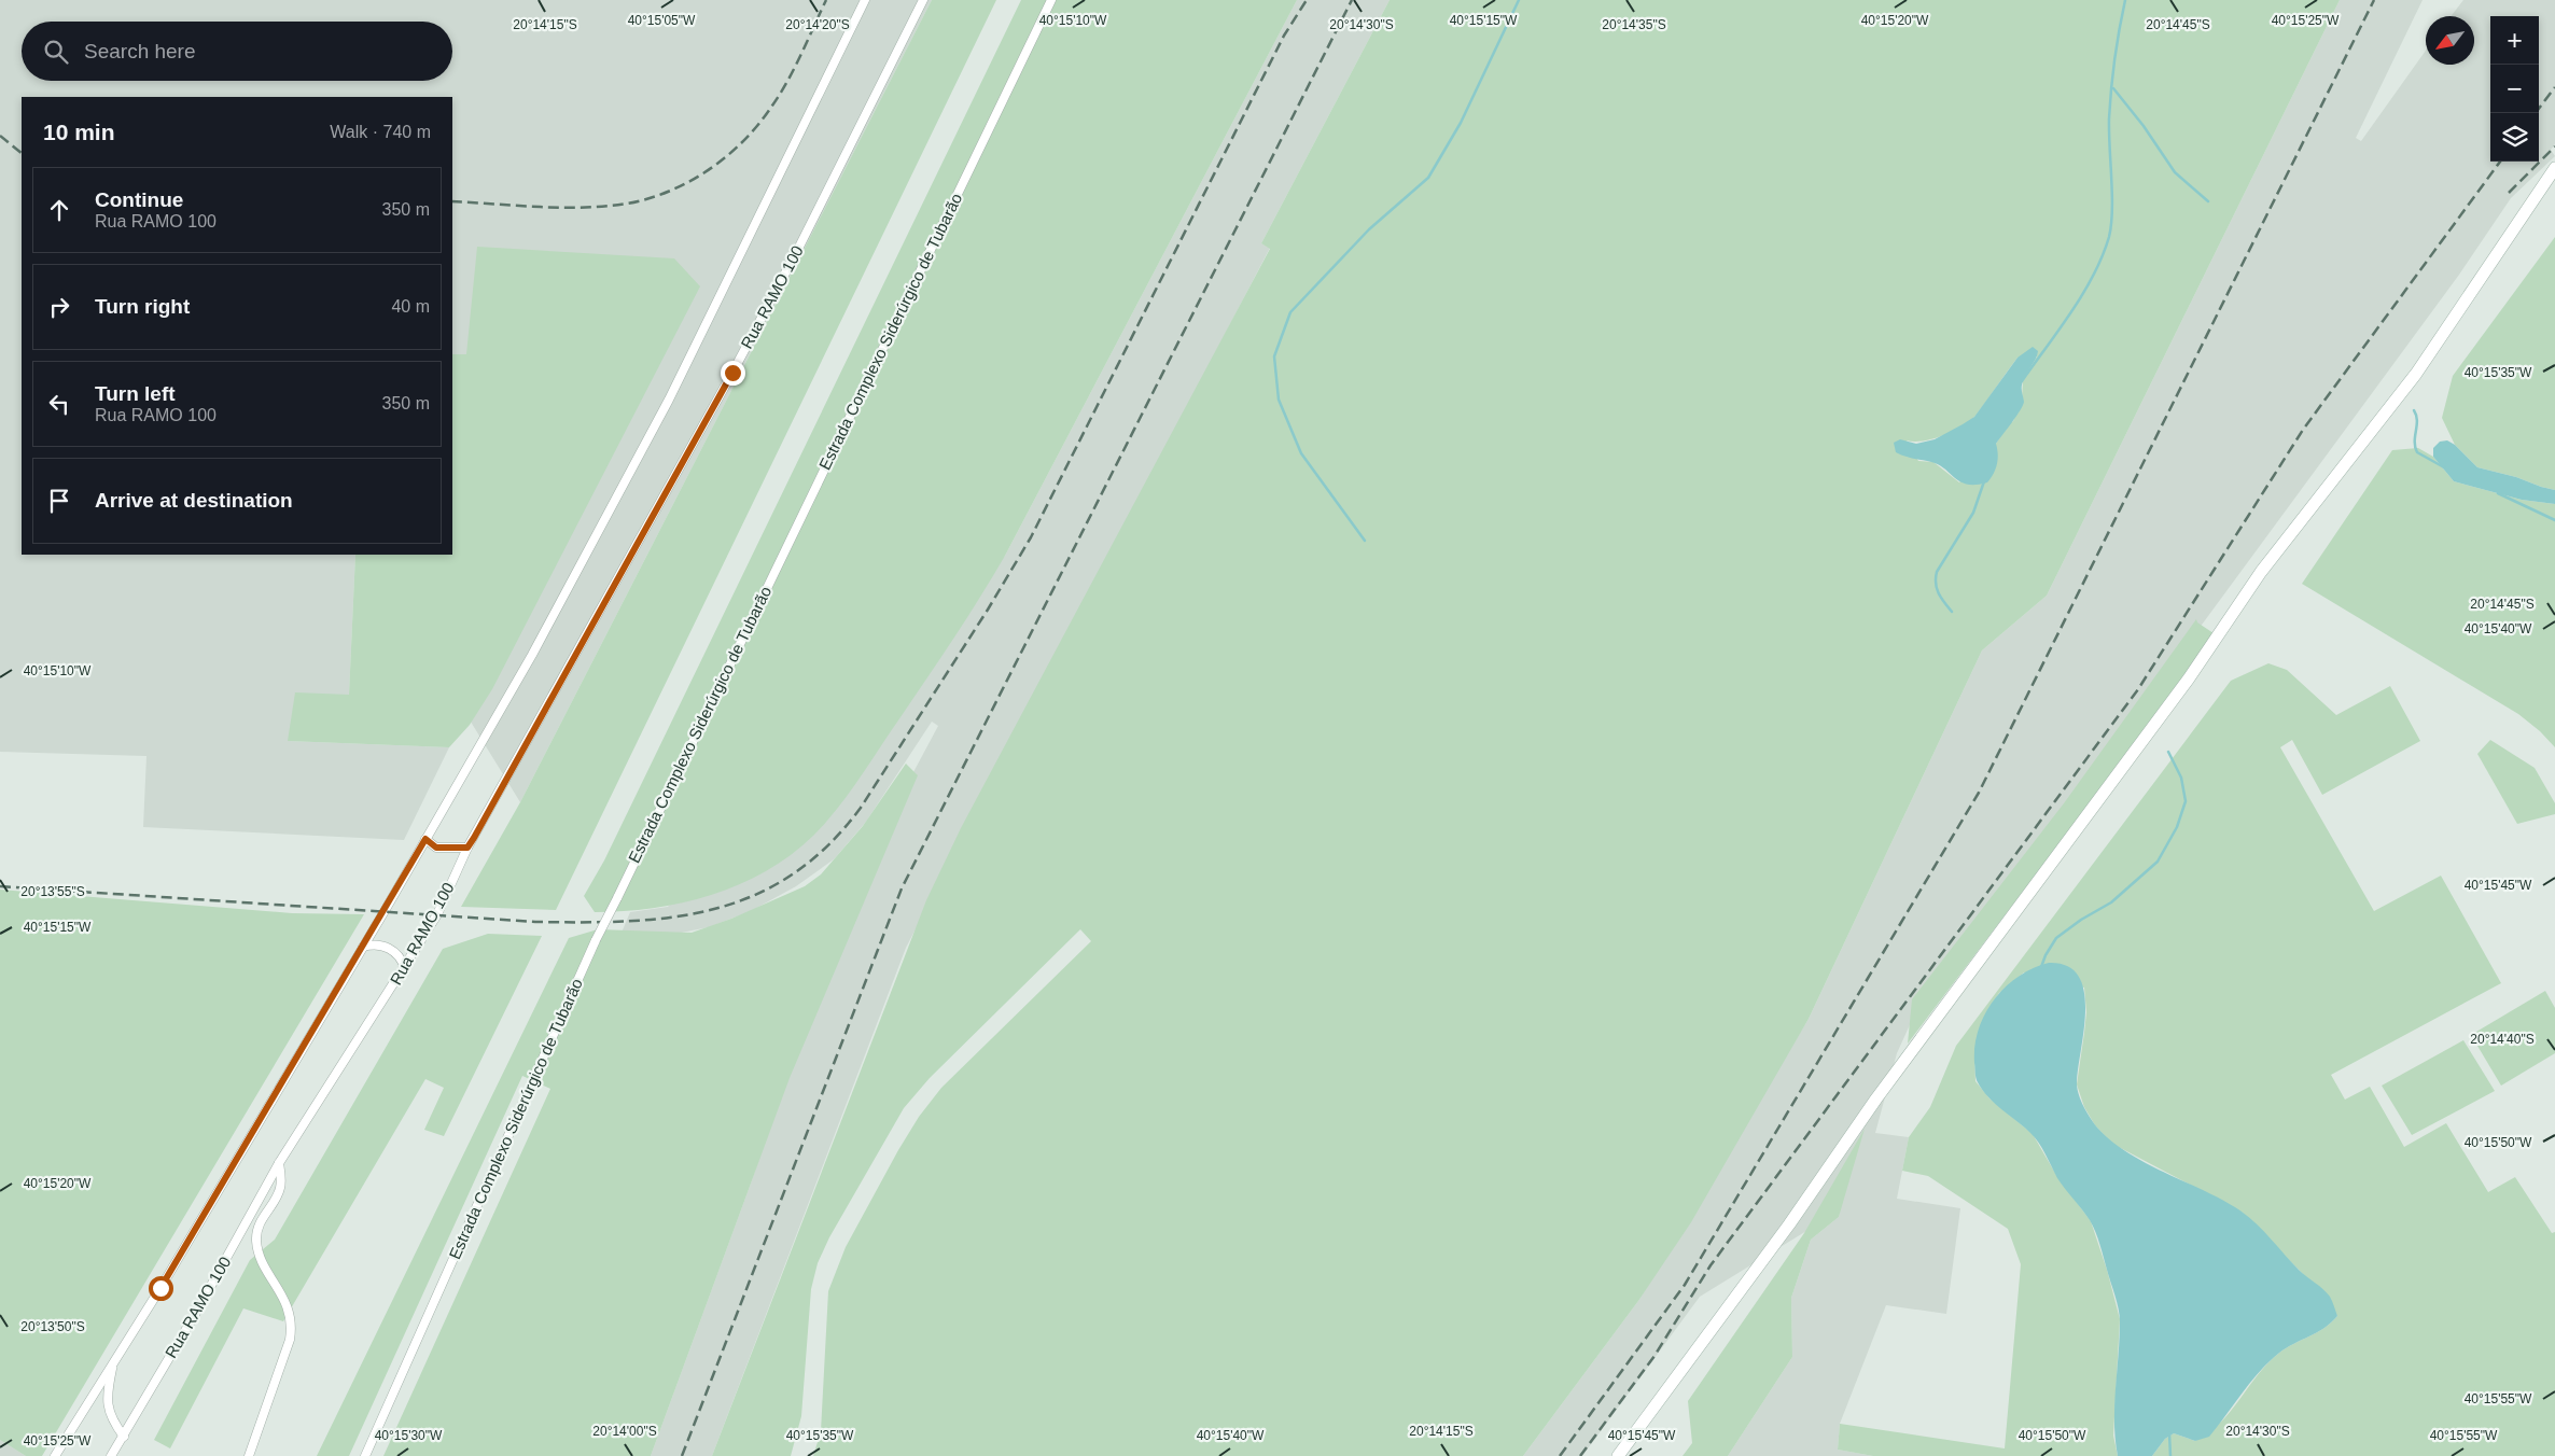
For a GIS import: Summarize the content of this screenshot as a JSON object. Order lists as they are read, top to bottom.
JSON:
{
  "streets": {
    "street": ["Rua RAMO 100", "Estrada Complexo Siderúrgico de Tubarão"]
  },
  "north": "bottom left",
  "page": {
    "map_buttons": ["+", "−"],
    "search": "Search here",
    "heading": ["10 min", "Walk · 740 m"],
    "list": [
      ["Continue", "Rua RAMO 100", "350 m"],
      ["Turn right", "40 m"],
      ["Turn left", "Rua RAMO 100", "350 m"],
      "Arrive at destination"
    ]
  },
  "coordinates": [
    "40°15'20\"W",
    "40°15'05\"W",
    "40°15'10\"W",
    "40°15'15\"W",
    "40°15'25\"W",
    "20°14'15\"S",
    "20°14'20\"S",
    "20°14'30\"S",
    "20°14'35\"S",
    "20°14'45\"S",
    "40°15'35\"W",
    "40°15'40\"W",
    "40°15'45\"W",
    "20°13'55\"S",
    "20°14'40\"S",
    "40°15'50\"W",
    "20°13'50\"S",
    "40°15'55\"W",
    "20°14'00\"S",
    "40°15'30\"W"
  ]
}
